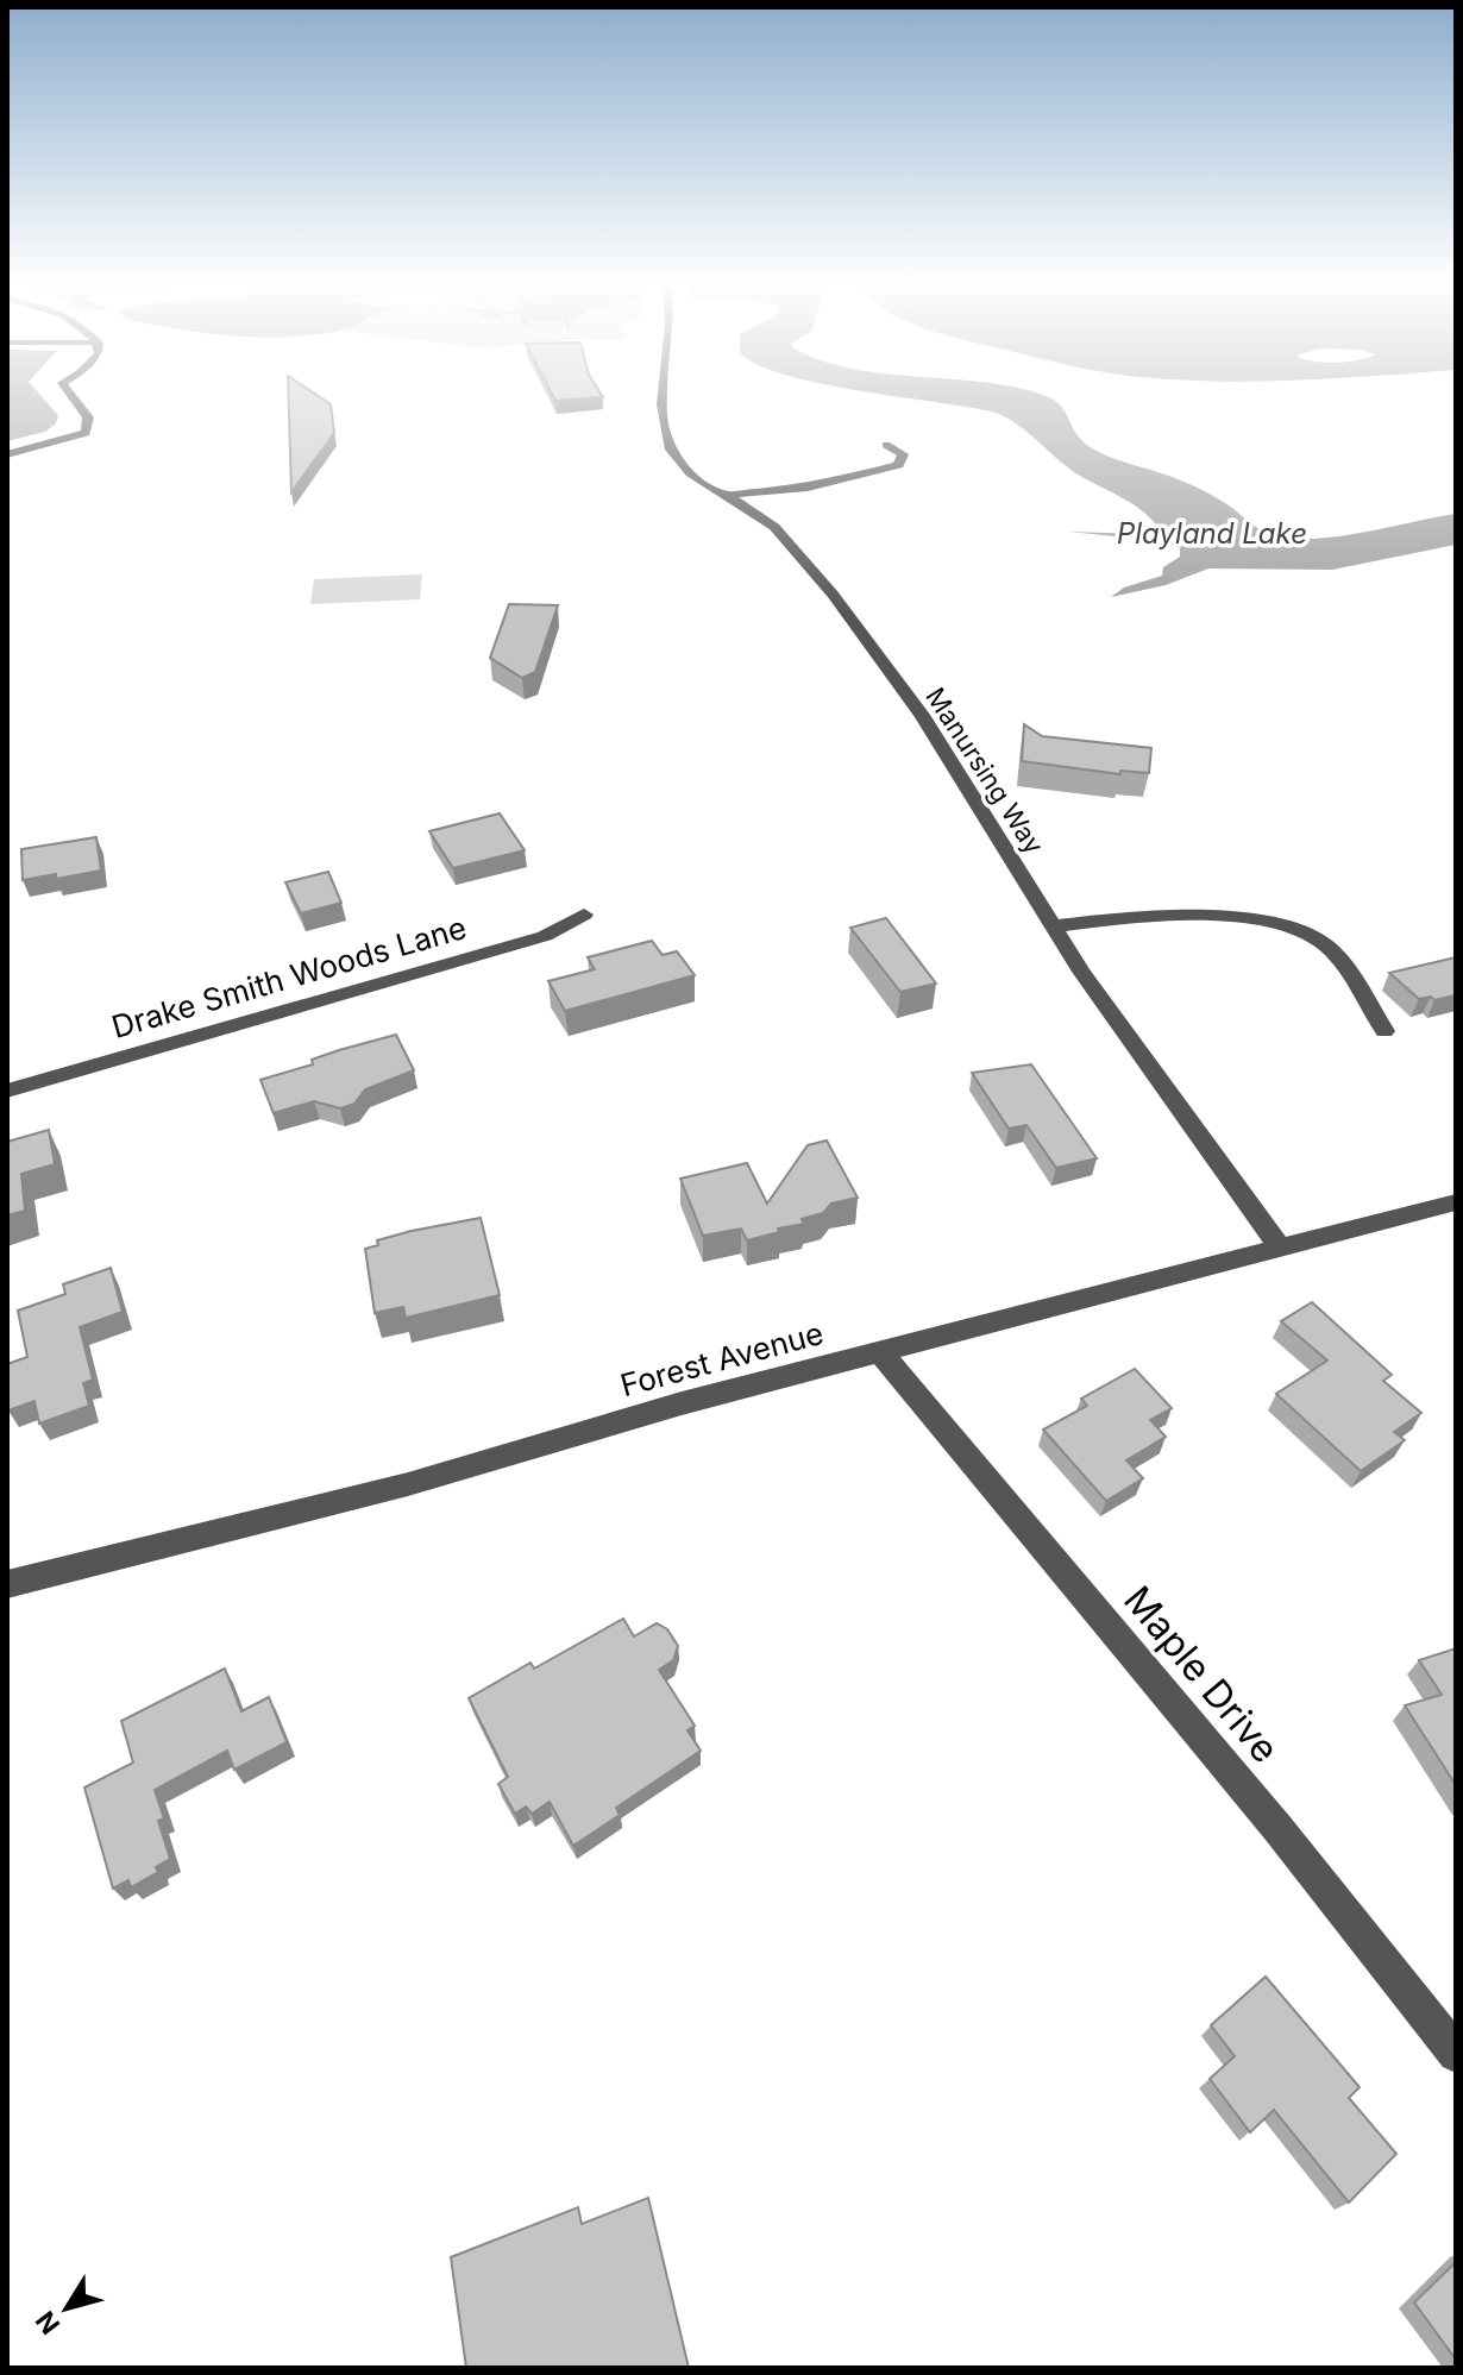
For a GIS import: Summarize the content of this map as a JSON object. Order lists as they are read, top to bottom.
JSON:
{
  "streets": {
    "street": [
      "Manursing Way",
      "Drake Smith Woods Lane",
      "Forest Avenue",
      "Maple Drive"
    ]
  },
  "crossings": [
    ["Manursing Way", "Forest Avenue"],
    ["Forest Avenue", "Maple Drive"]
  ],
  "water": ["Playland Lake"],
  "north": "bottom left"
}
